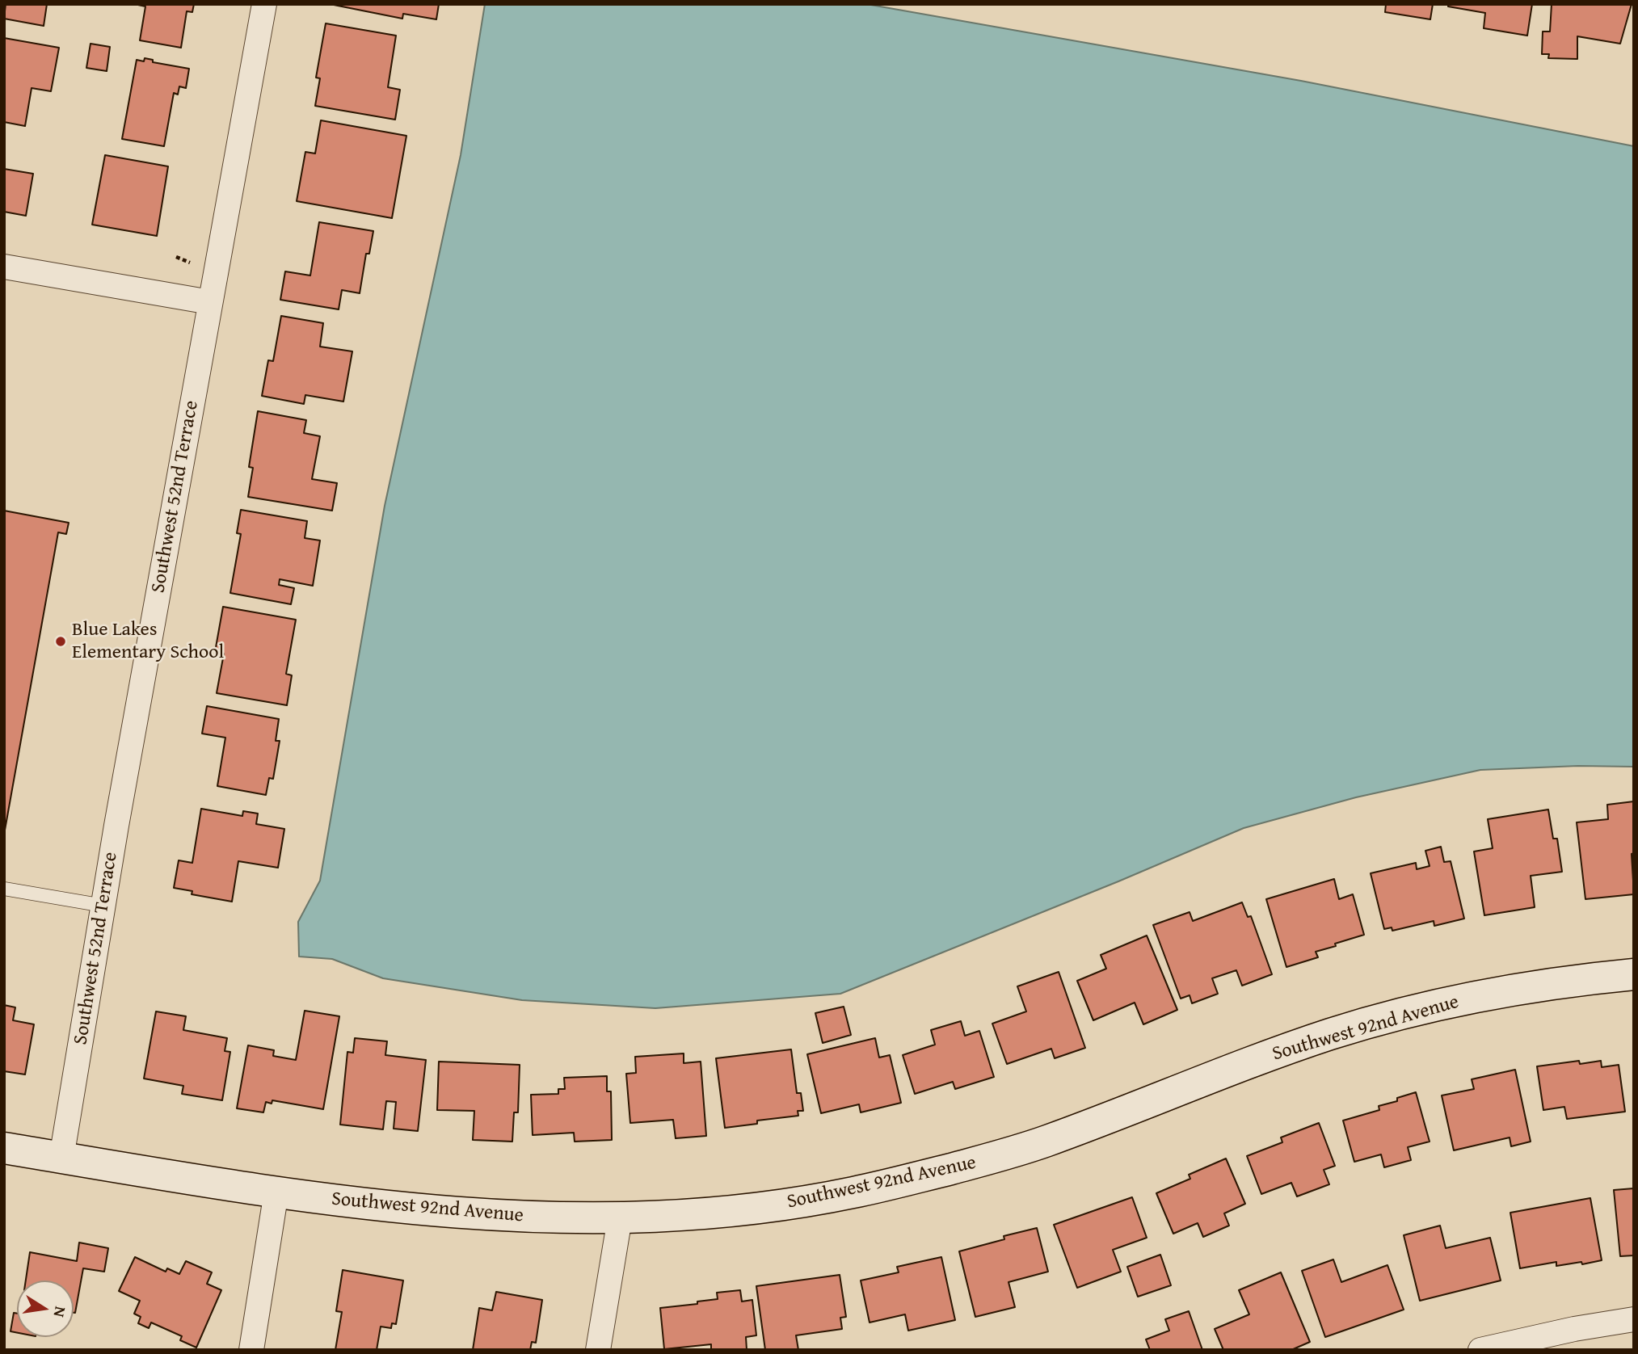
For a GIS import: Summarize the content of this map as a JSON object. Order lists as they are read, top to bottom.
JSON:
{
  "streets": {
    "street": ["Southwest 52nd Terrace", "Southwest 92nd Avenue"]
  },
  "crossings": [
    ["Southwest 52nd Terrace", "Southwest 92nd Avenue"]
  ],
  "places": ["Blue Lakes Elementary School"],
  "north": "right"
}
